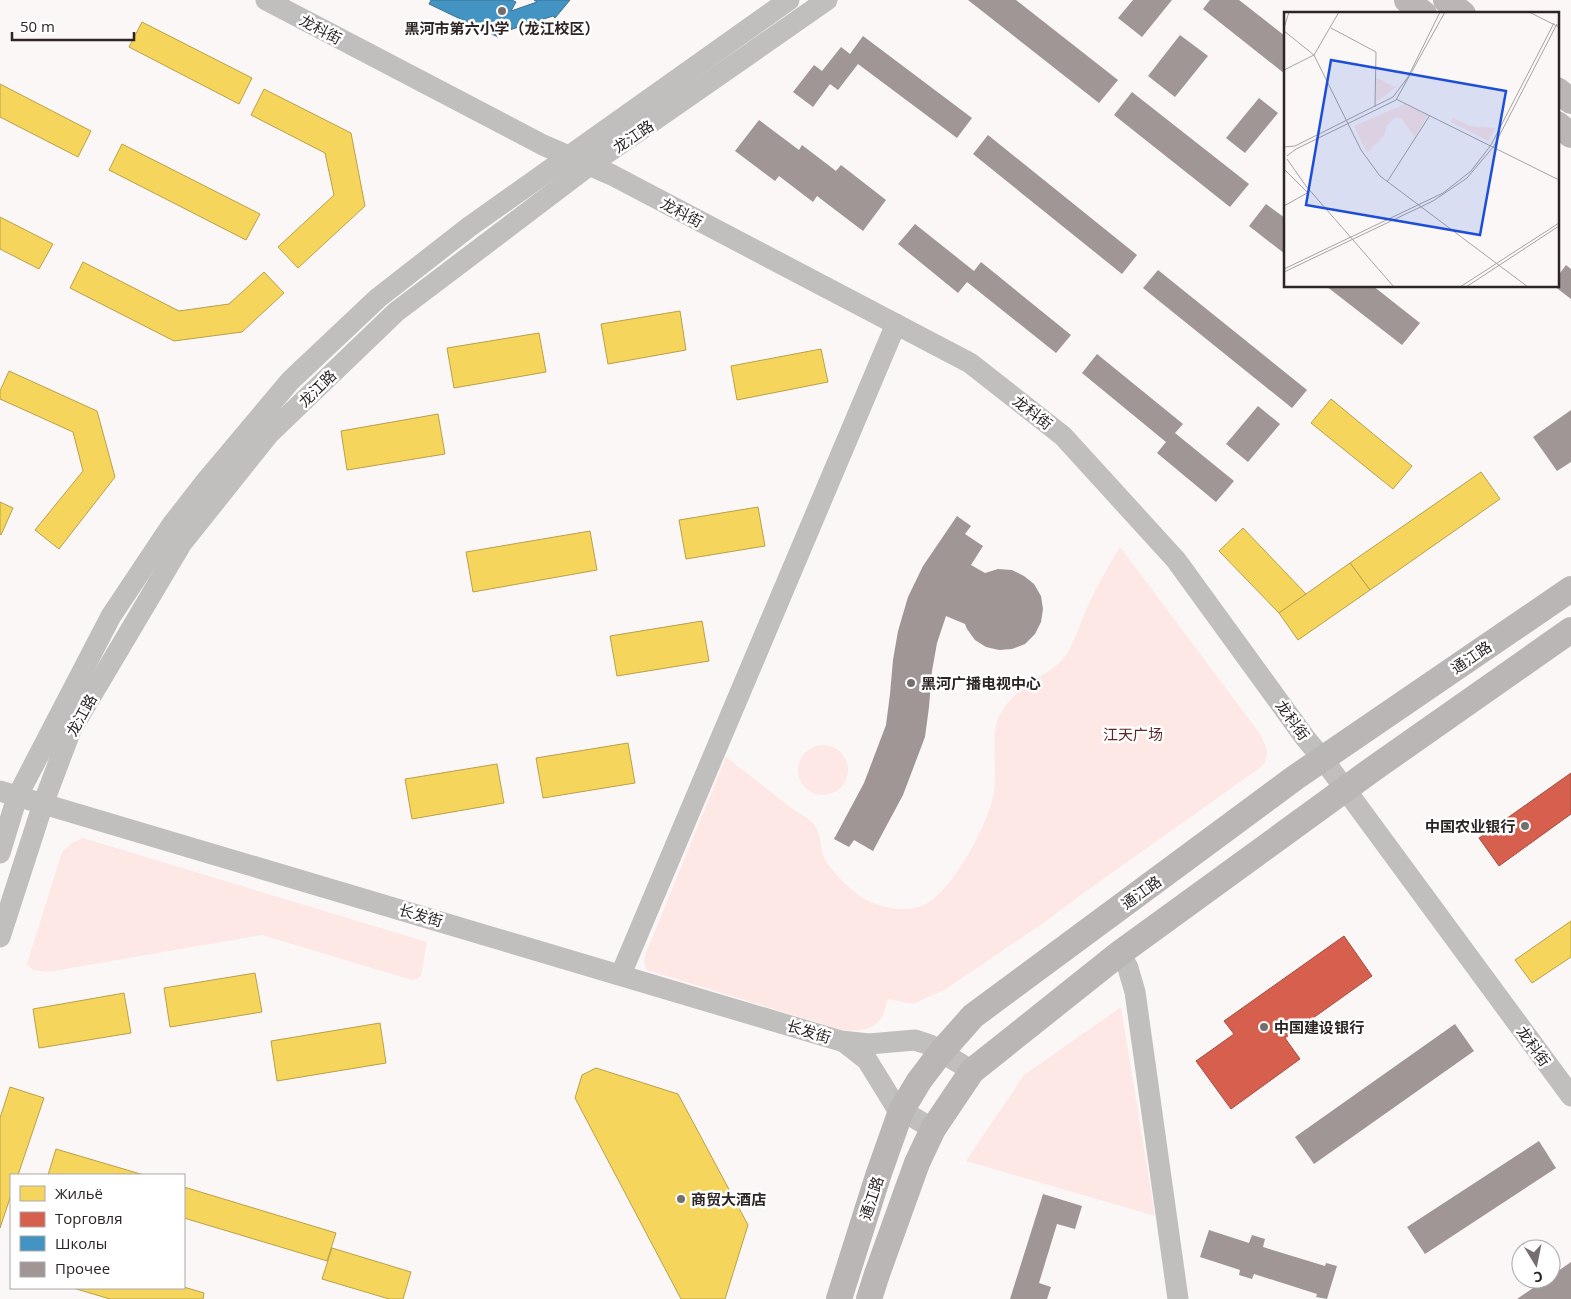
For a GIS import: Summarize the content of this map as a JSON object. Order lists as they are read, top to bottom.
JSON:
{
  "streets": {
    "main road": ["通江路"],
    "street": ["龙科街", "龙江路", "长发街"]
  },
  "crossings": [
    ["龙科街", "龙江路"],
    ["龙科街", "通江路"],
    ["龙江路", "长发街"],
    ["通江路", "长发街"]
  ],
  "parks": ["江天广场"],
  "places": [
    "黑河市第六小学（龙江校区）",
    "黑河广播电视中心",
    "中国农业银行",
    "中国建设银行",
    "商贸大酒店"
  ],
  "legend": [
    "Жильё",
    "Торговля",
    "Школы",
    "Прочее"
  ],
  "scale_bar": "50 m",
  "north": "bottom"
}
